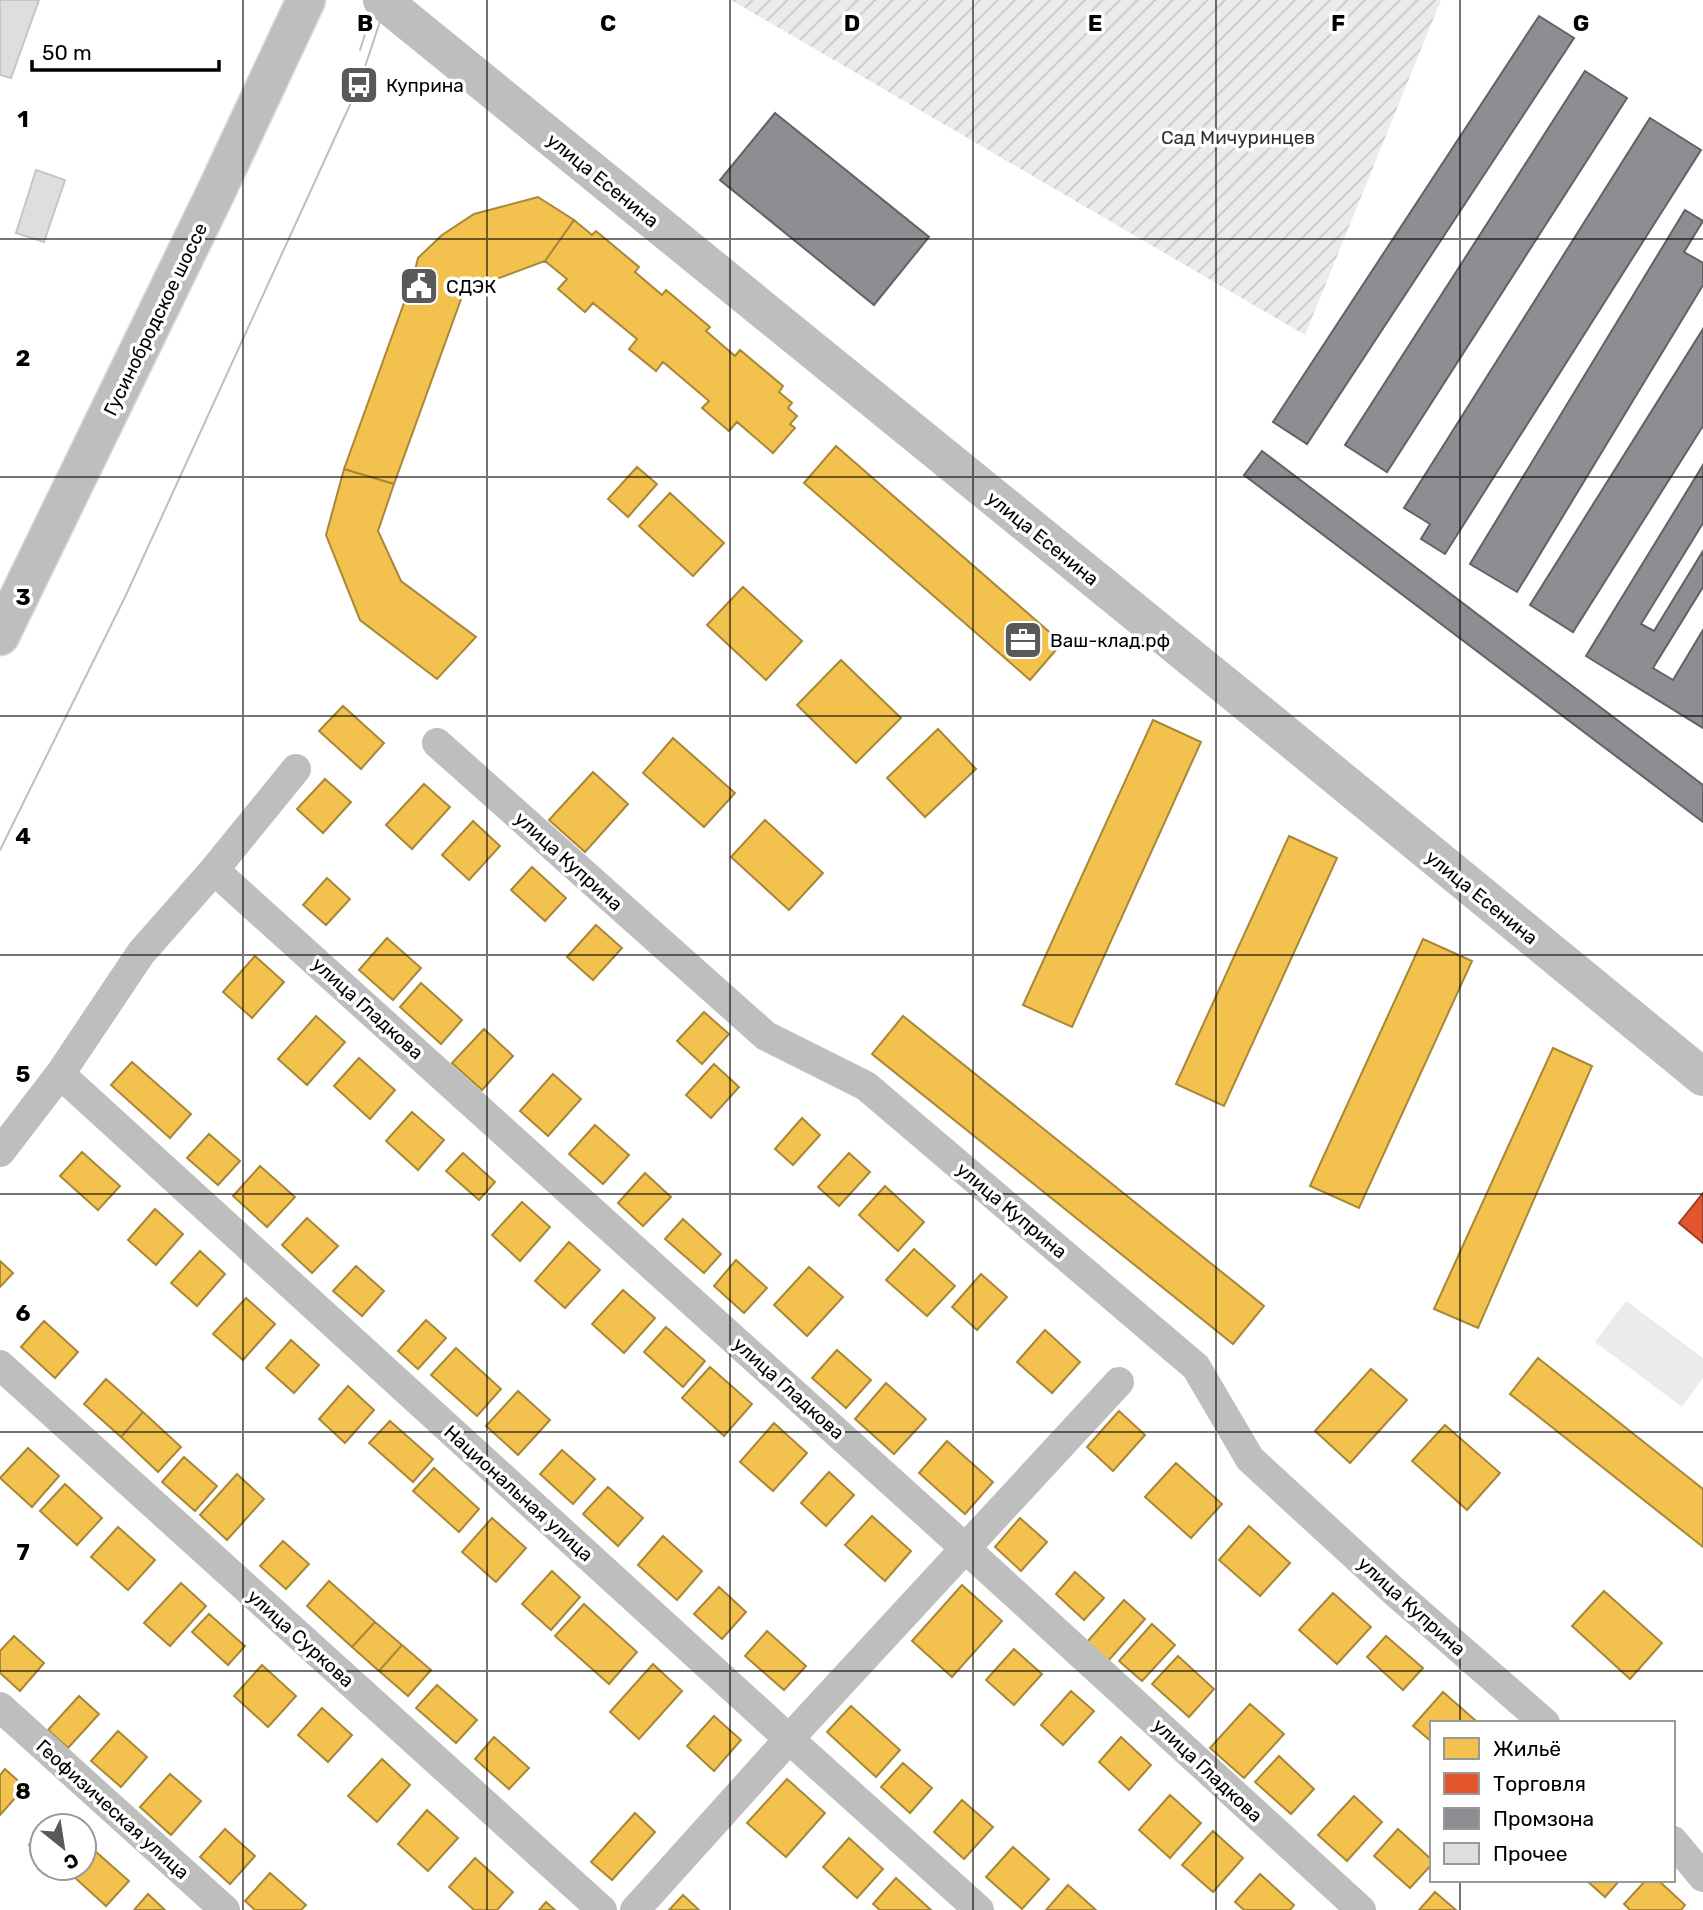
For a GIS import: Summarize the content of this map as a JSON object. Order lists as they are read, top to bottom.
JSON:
{
  "streets": {
    "street": [
      "улица Есенина",
      "Гусинобродское шоссе",
      "улица Куприна",
      "улица Гладкова",
      "Национальная улица",
      "улица Суркова",
      "Геофизическая улица"
    ]
  },
  "parks": ["Сад Мичуринцев"],
  "places": {
    "bus stop": ["Куприна"],
    "public building": ["СДЭК"],
    "office": ["Ваш-клад.рф"]
  },
  "legend": [
    "Жильё",
    "Торговля",
    "Промзона",
    "Прочее"
  ],
  "scale_bar": "50 m",
  "north": "bottom right",
  "grid": {
    "columns": [
      "B",
      "C",
      "D",
      "E",
      "F",
      "G"
    ],
    "rows": [
      "1",
      "2",
      "3",
      "4",
      "5",
      "6",
      "7",
      "8"
    ]
  }
}
